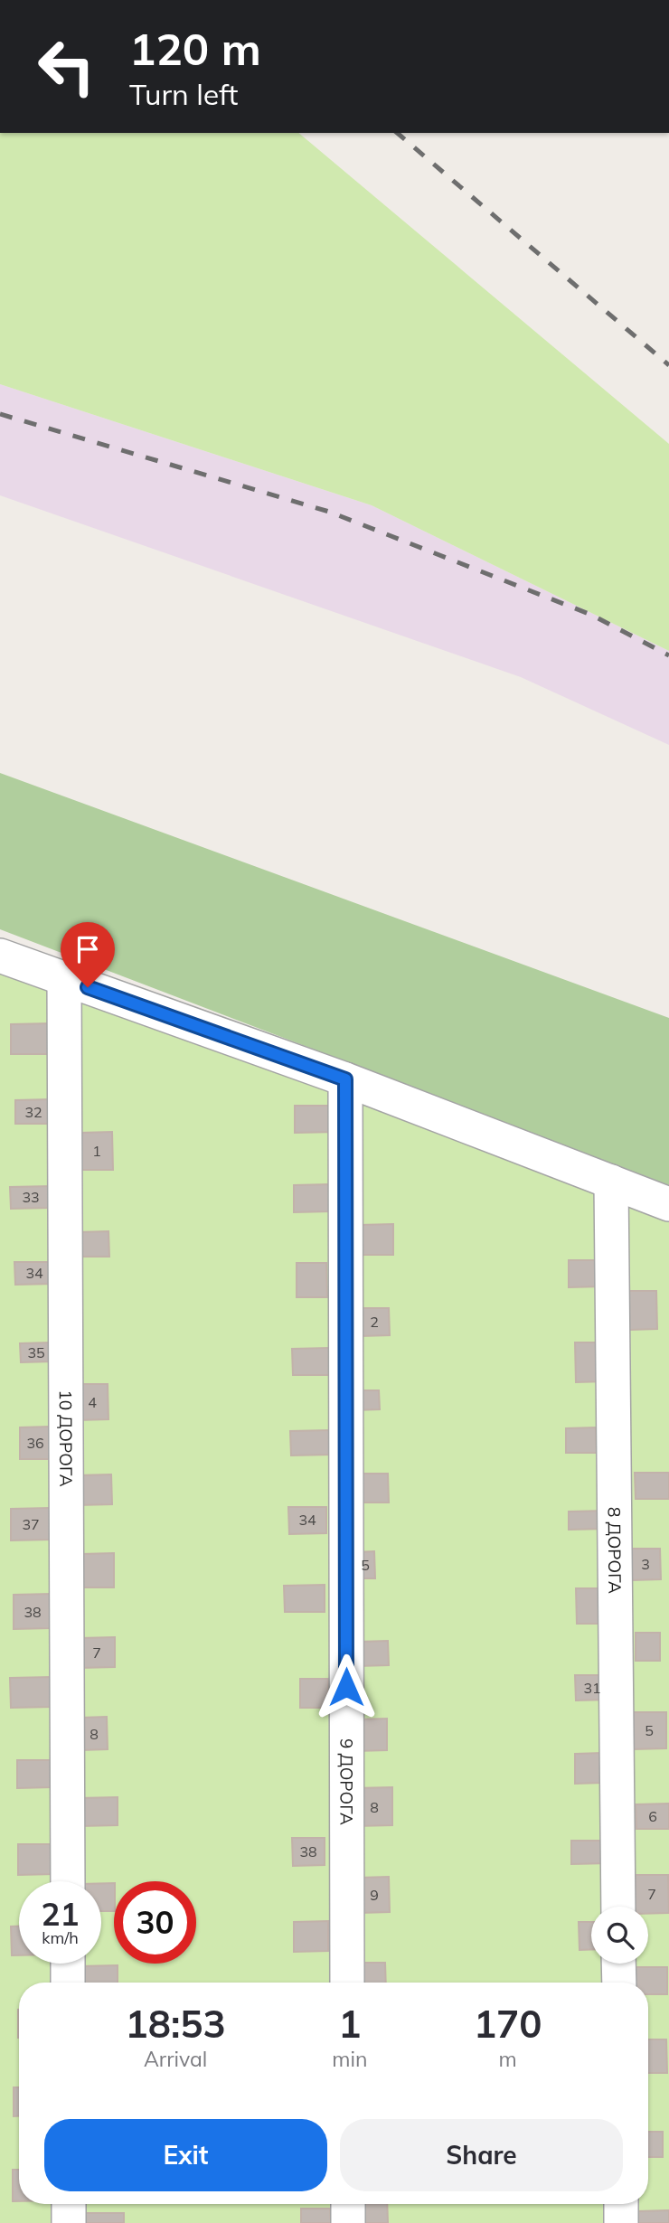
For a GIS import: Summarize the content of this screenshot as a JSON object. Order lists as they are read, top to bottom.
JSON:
{
  "streets": {
    "street": ["10 ДОРОГА", "8 ДОРОГА", "9 ДОРОГА"]
  },
  "house_numbers": [
    "32",
    "1",
    "33",
    "34",
    "2",
    "35",
    "4",
    "36",
    "34",
    "37",
    "3",
    "5",
    "38",
    "7",
    "31",
    "5",
    "8",
    "8",
    "6",
    "38",
    "7",
    "9"
  ],
  "page": {
    "turn": ["120 m", "Turn left"],
    "speed": "21 km/h",
    "limit": "30",
    "eta": [
      "18:53",
      "Arrival",
      "1",
      "min",
      "170",
      "m"
    ],
    "buttons": ["Exit", "Share"]
  }
}
